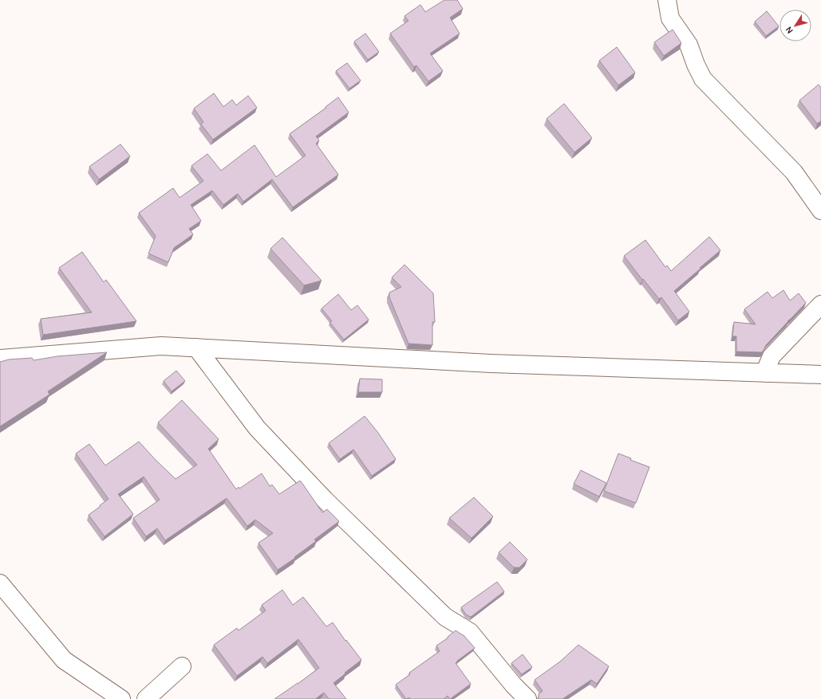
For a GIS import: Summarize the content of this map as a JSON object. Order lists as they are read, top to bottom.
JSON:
{
  "north": "bottom left"
}
